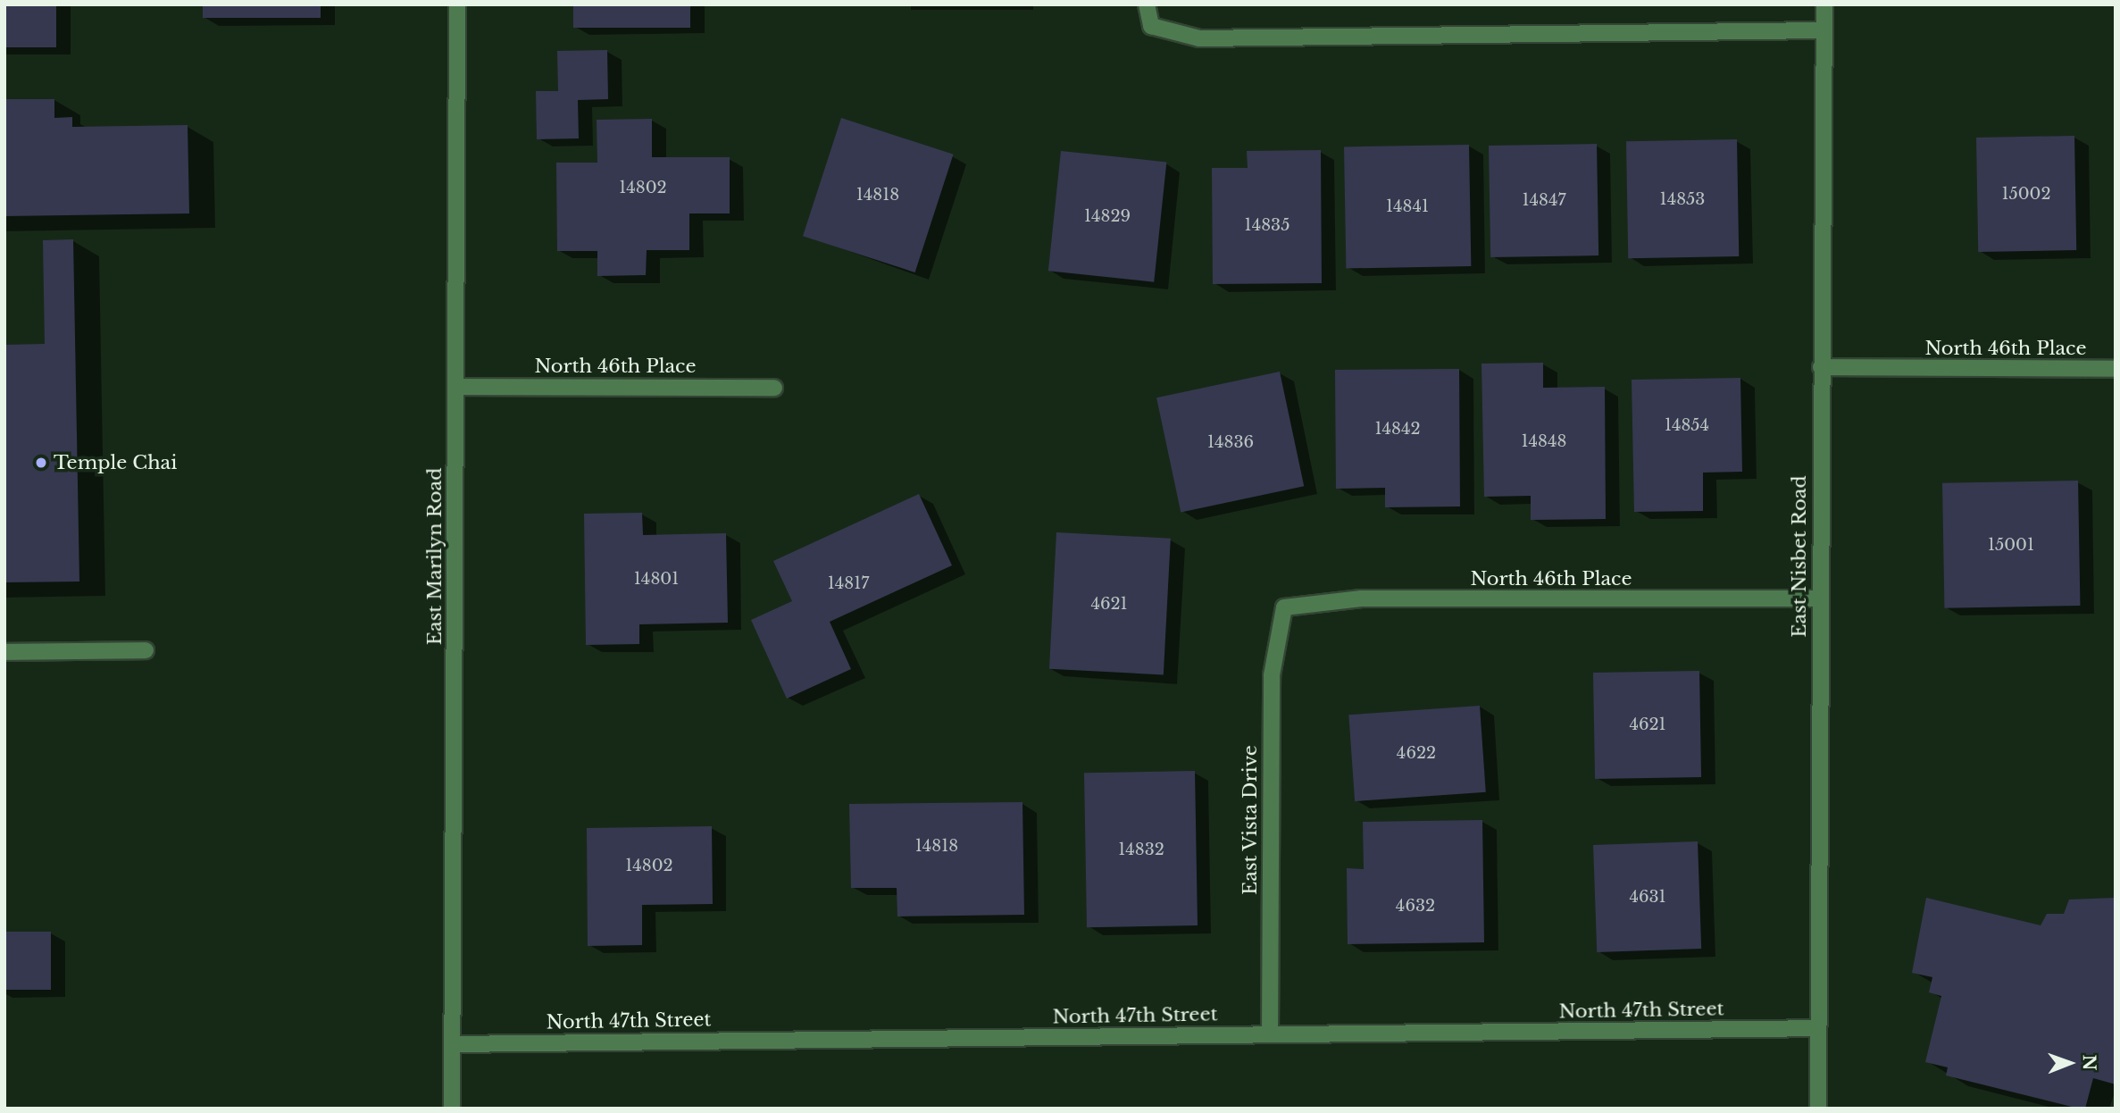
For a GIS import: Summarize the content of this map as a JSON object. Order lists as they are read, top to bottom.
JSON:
{
  "streets": {
    "street": [
      "North 46th Place",
      "East Marilyn Road",
      "East Nisbet Road",
      "East Vista Drive",
      "North 47th Street"
    ]
  },
  "crossings": [
    ["North 46th Place", "East Marilyn Road"],
    ["North 46th Place", "East Nisbet Road"],
    ["North 46th Place", "East Vista Drive"],
    ["East Marilyn Road", "North 47th Street"],
    ["East Nisbet Road", "North 47th Street"],
    ["East Vista Drive", "North 47th Street"]
  ],
  "places": ["Temple Chai"],
  "house_numbers": [
    "14802",
    "15002",
    "14818",
    "14853",
    "14847",
    "14841",
    "14829",
    "14835",
    "14854",
    "14842",
    "14848",
    "14836",
    "15001",
    "14801",
    "14817",
    "4621",
    "4621",
    "4622",
    "14818",
    "14832",
    "14802",
    "4631",
    "4632"
  ],
  "north": "right"
}
